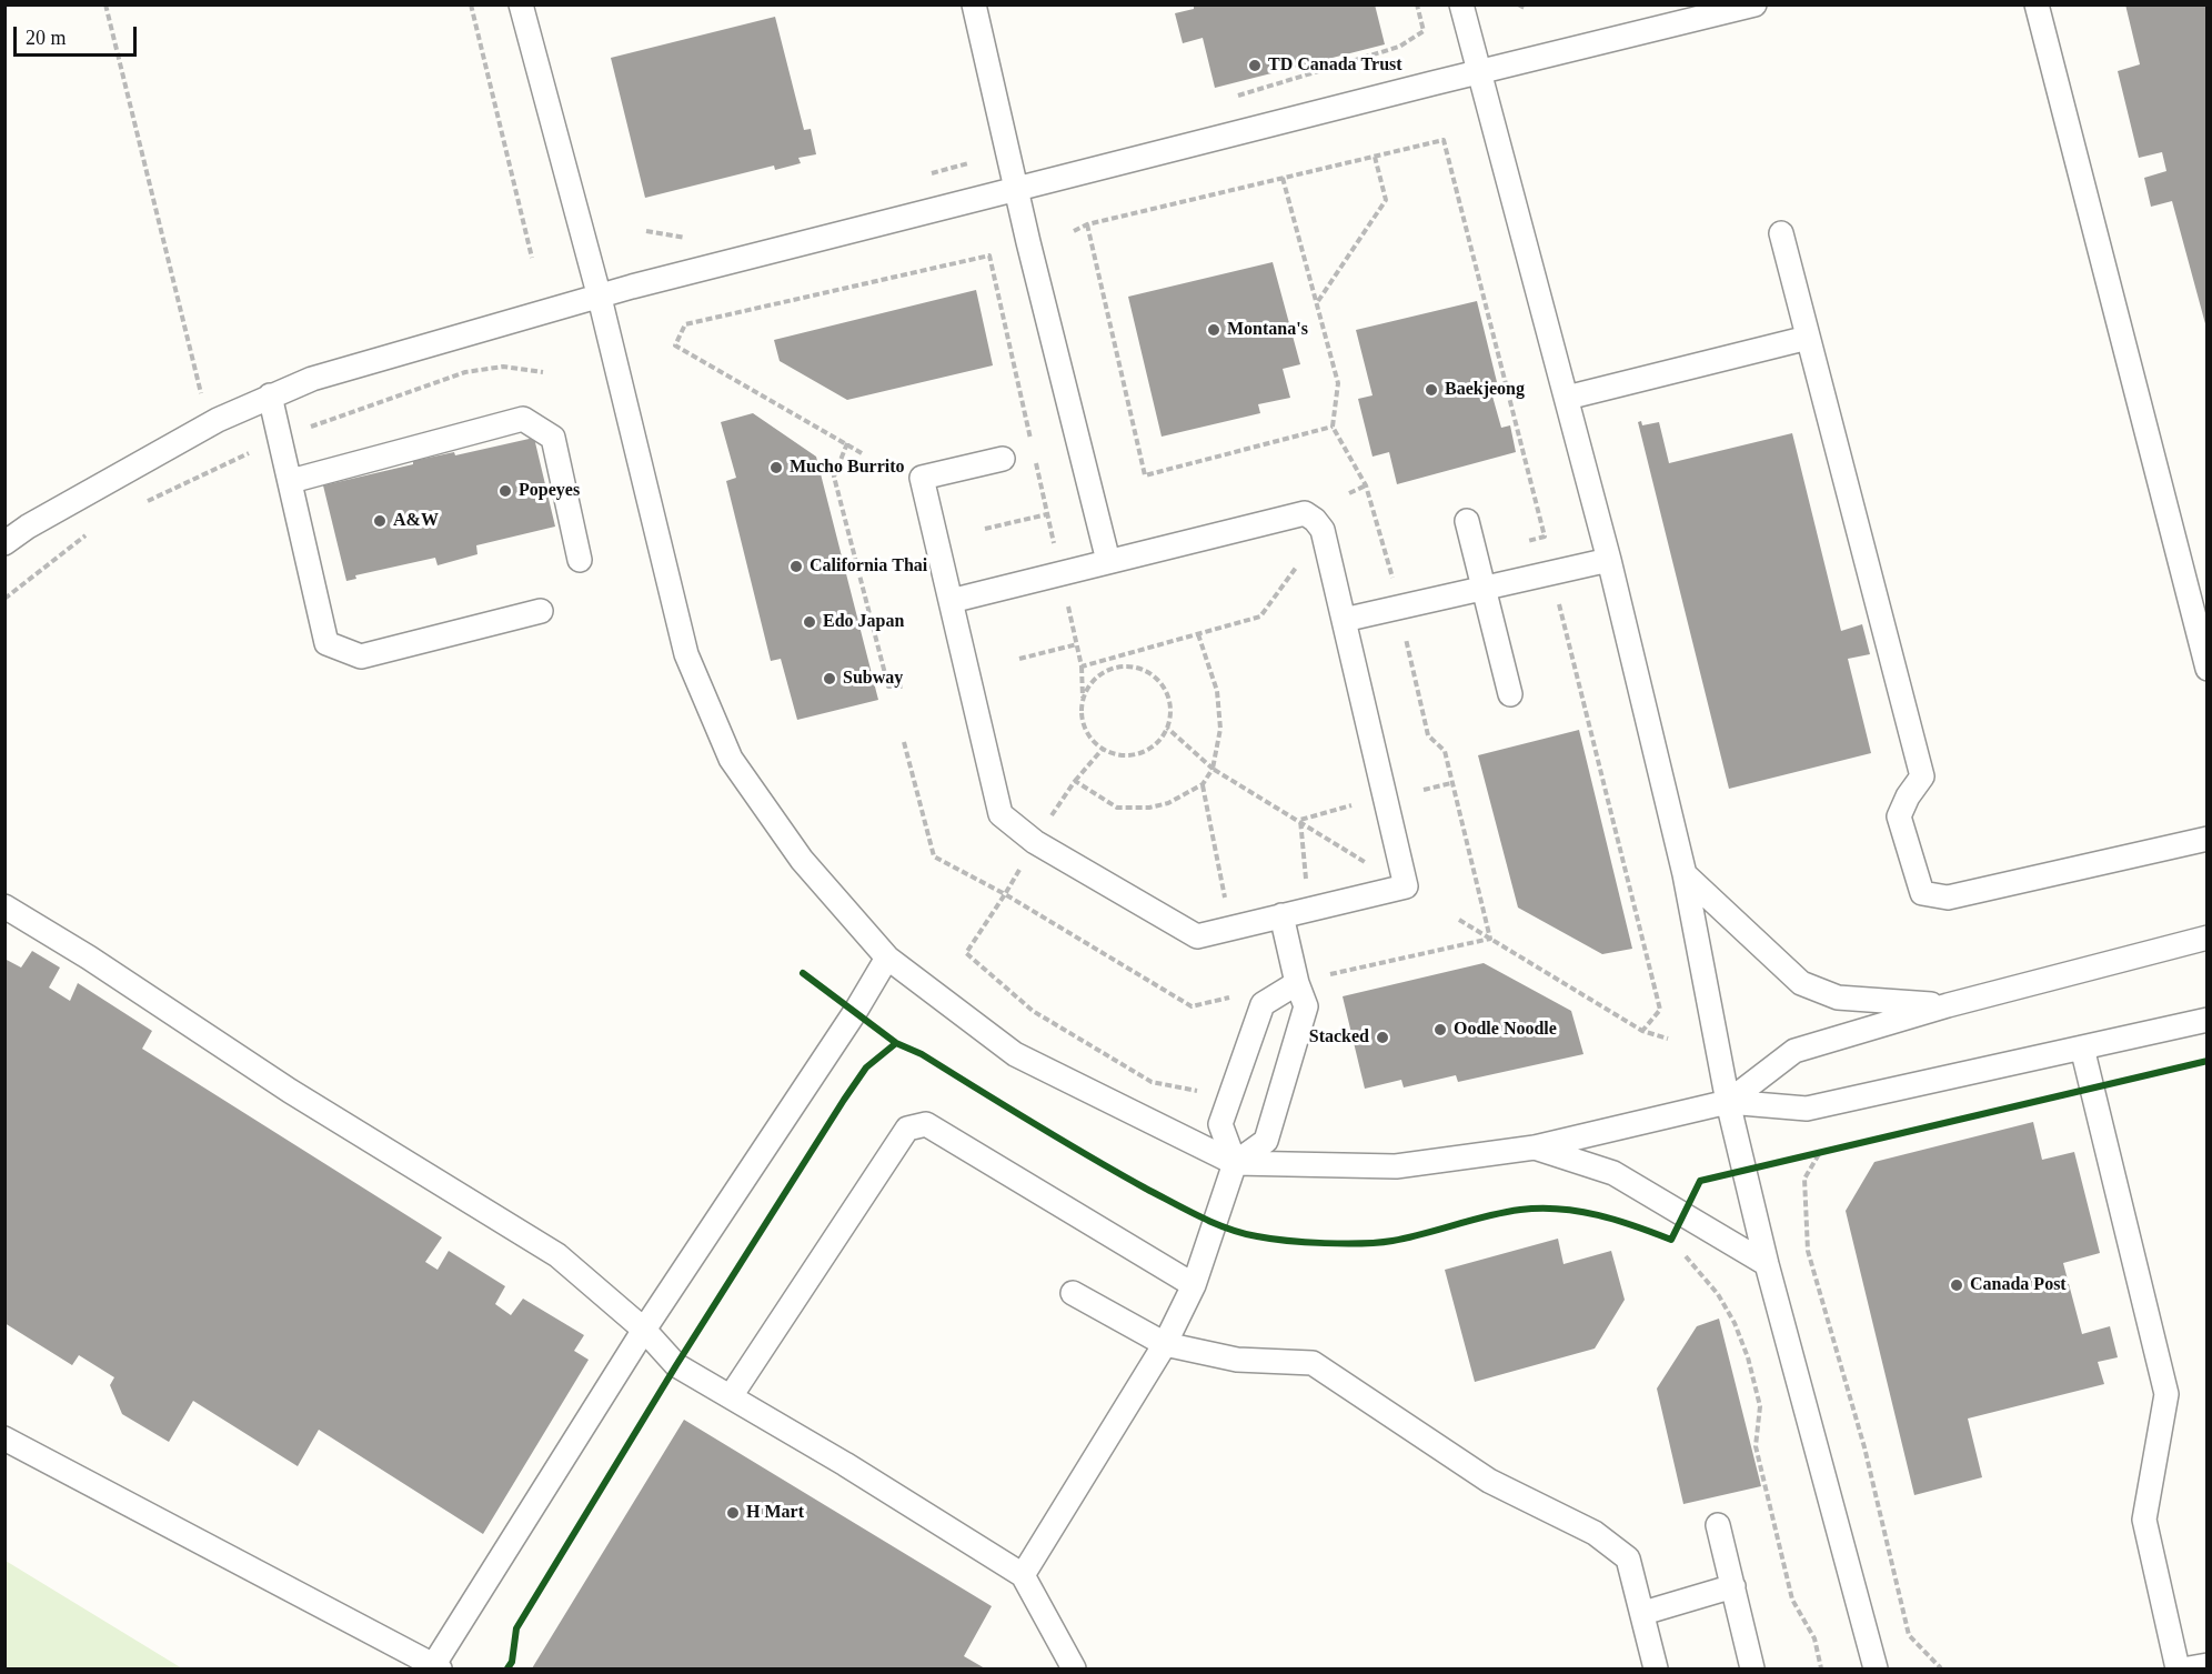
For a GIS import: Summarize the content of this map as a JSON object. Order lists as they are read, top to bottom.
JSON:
{
  "places": [
    "TD Canada Trust",
    "Montana's",
    "Baekjeong",
    "Mucho Burrito",
    "Popeyes",
    "A&W",
    "California Thai",
    "Edo Japan",
    "Subway",
    "Oodle Noodle",
    "Stacked",
    "Canada Post",
    "H Mart"
  ],
  "scale_bar": "20 m"
}
